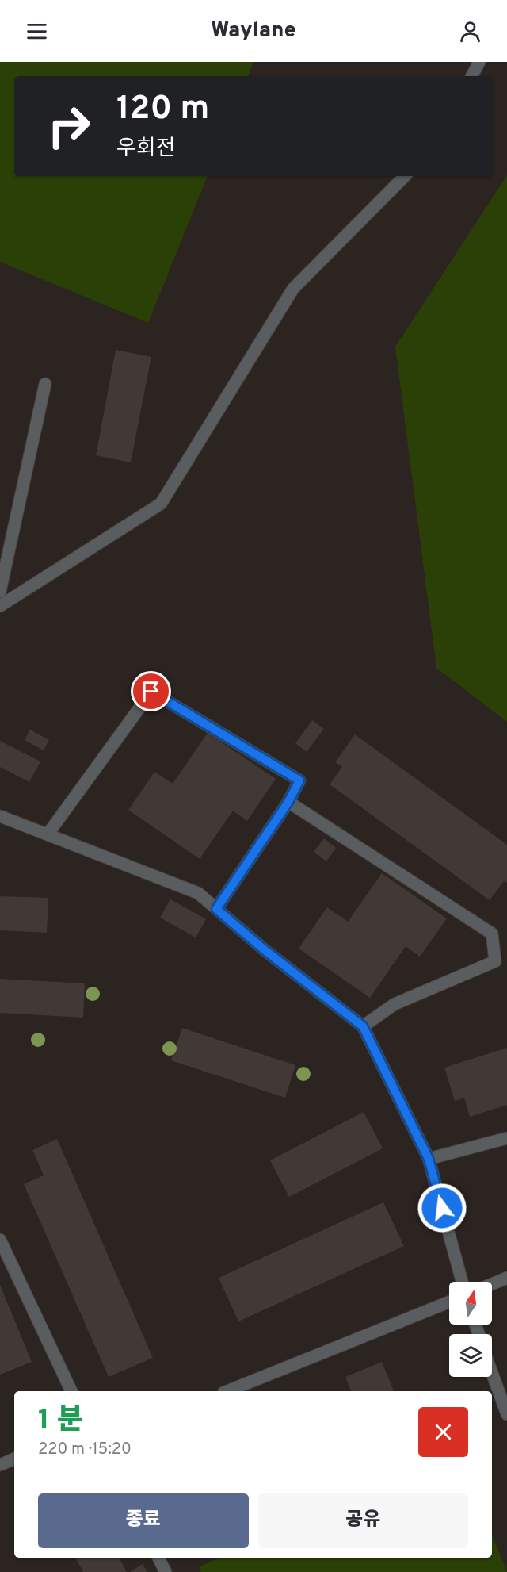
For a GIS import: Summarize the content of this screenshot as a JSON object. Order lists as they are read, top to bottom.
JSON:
{
  "north": "top",
  "page": {
    "header": "Waylane",
    "turn": ["120 m", "우회전"],
    "heading": ["1 분", "220 m · 15:20"],
    "buttons": ["종료", "공유"]
  }
}
